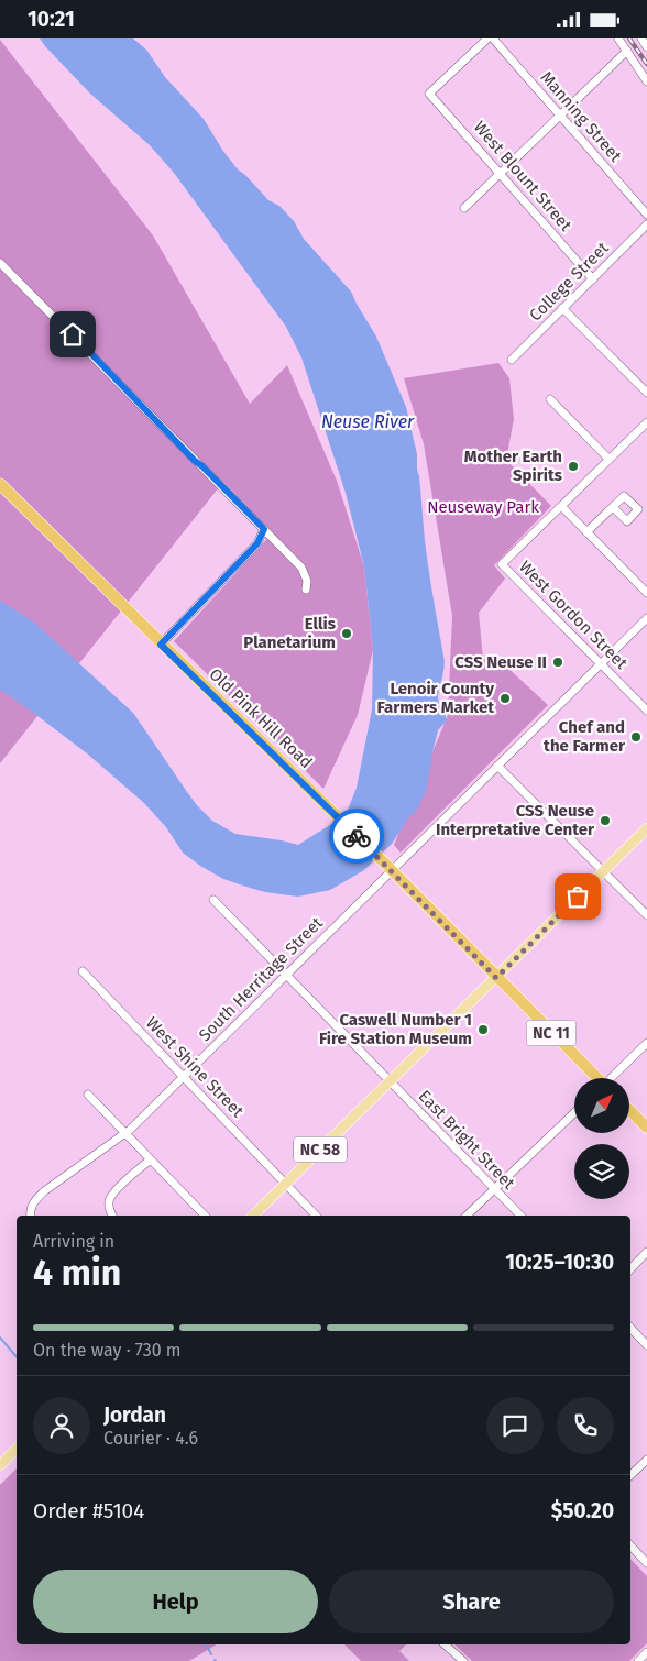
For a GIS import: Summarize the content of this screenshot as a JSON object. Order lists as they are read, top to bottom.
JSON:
{
  "streets": {
    "highway": ["Old Pink Hill Road", "NC 11"],
    "main road": ["NC 58"],
    "street": [
      "Manning Street",
      "West Blount Street",
      "College Street",
      "West Gordon Street",
      "South Herritage Street",
      "West Shine Street",
      "East Bright Street"
    ]
  },
  "crossings": [
    ["West Blount Street", "College Street"],
    ["West Gordon Street", "South Herritage Street"],
    ["Old Pink Hill Road", "South Herritage Street"],
    ["Old Pink Hill Road", "NC 11"],
    ["Old Pink Hill Road", "NC 58"],
    ["South Herritage Street", "West Shine Street"],
    ["South Herritage Street", "East Bright Street"],
    ["NC 11", "NC 58"],
    ["West Shine Street", "NC 58"],
    ["East Bright Street", "NC 58"]
  ],
  "water": ["Neuse River"],
  "parks": ["Neuseway Park"],
  "places": [
    "Mother Earth Spirits",
    "Ellis Planetarium",
    "CSS Neuse II",
    "Lenoir County Farmers Market",
    "Chef and the Farmer",
    "CSS Neuse Interpretative Center",
    "Caswell Number 1 Fire Station Museum"
  ],
  "north": "top right",
  "page": {
    "status": "10:21",
    "heading": ["4 min", "Arriving in", "10:25–10:30"],
    "panel": [
      "Jordan",
      "Courier · 4.6",
      "Order #5104",
      "$50.20"
    ],
    "bar": "On the way · 730 m",
    "buttons": ["Help", "Share"]
  }
}
